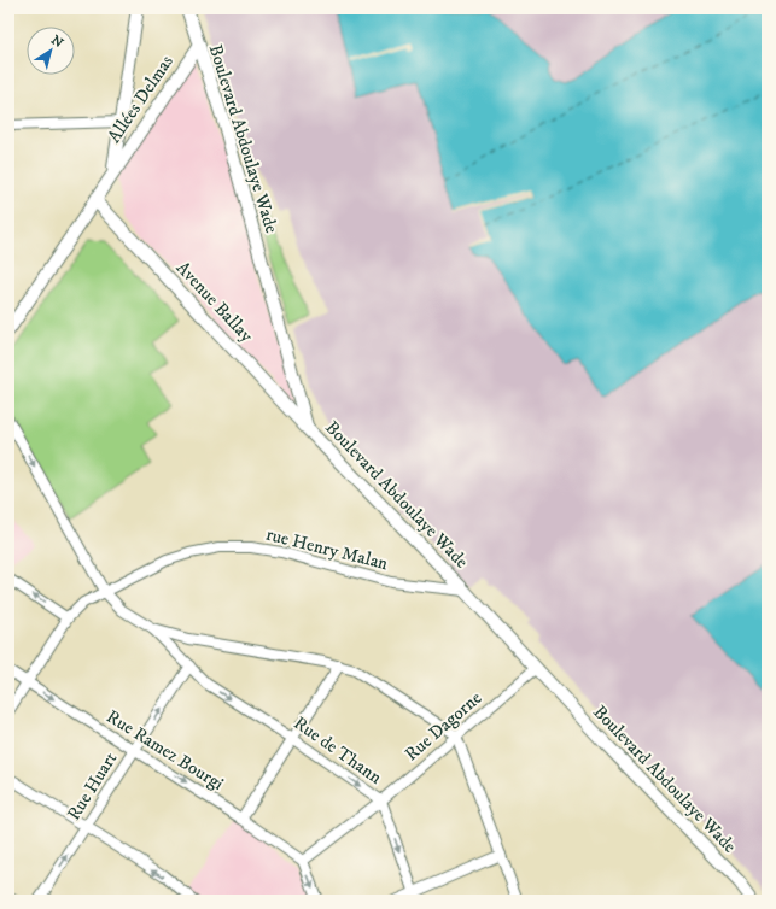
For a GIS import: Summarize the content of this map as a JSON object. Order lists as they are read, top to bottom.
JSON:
{
  "streets": {
    "street": [
      "Allées Delmas",
      "Boulevard Abdoulaye Wade",
      "Avenue Ballay",
      "rue Henry Malan",
      "Rue Dagorne",
      "Rue Ramez Bourgi",
      "Rue de Thann",
      "Rue Huart"
    ]
  },
  "crossings": [
    ["Allées Delmas", "Boulevard Abdoulaye Wade"],
    ["Allées Delmas", "Avenue Ballay"],
    ["Boulevard Abdoulaye Wade", "Avenue Ballay"],
    ["Boulevard Abdoulaye Wade", "rue Henry Malan"],
    ["Boulevard Abdoulaye Wade", "Rue Dagorne"],
    ["rue Henry Malan", "Rue Ramez Bourgi"],
    ["Rue Dagorne", "Rue Ramez Bourgi"],
    ["Rue Dagorne", "Rue de Thann"],
    ["Rue Ramez Bourgi", "Rue Huart"],
    ["Rue de Thann", "Rue Huart"]
  ],
  "one_way": ["Rue Ramez Bourgi", "Rue de Thann", "Rue Huart"],
  "north": "top right"
}
